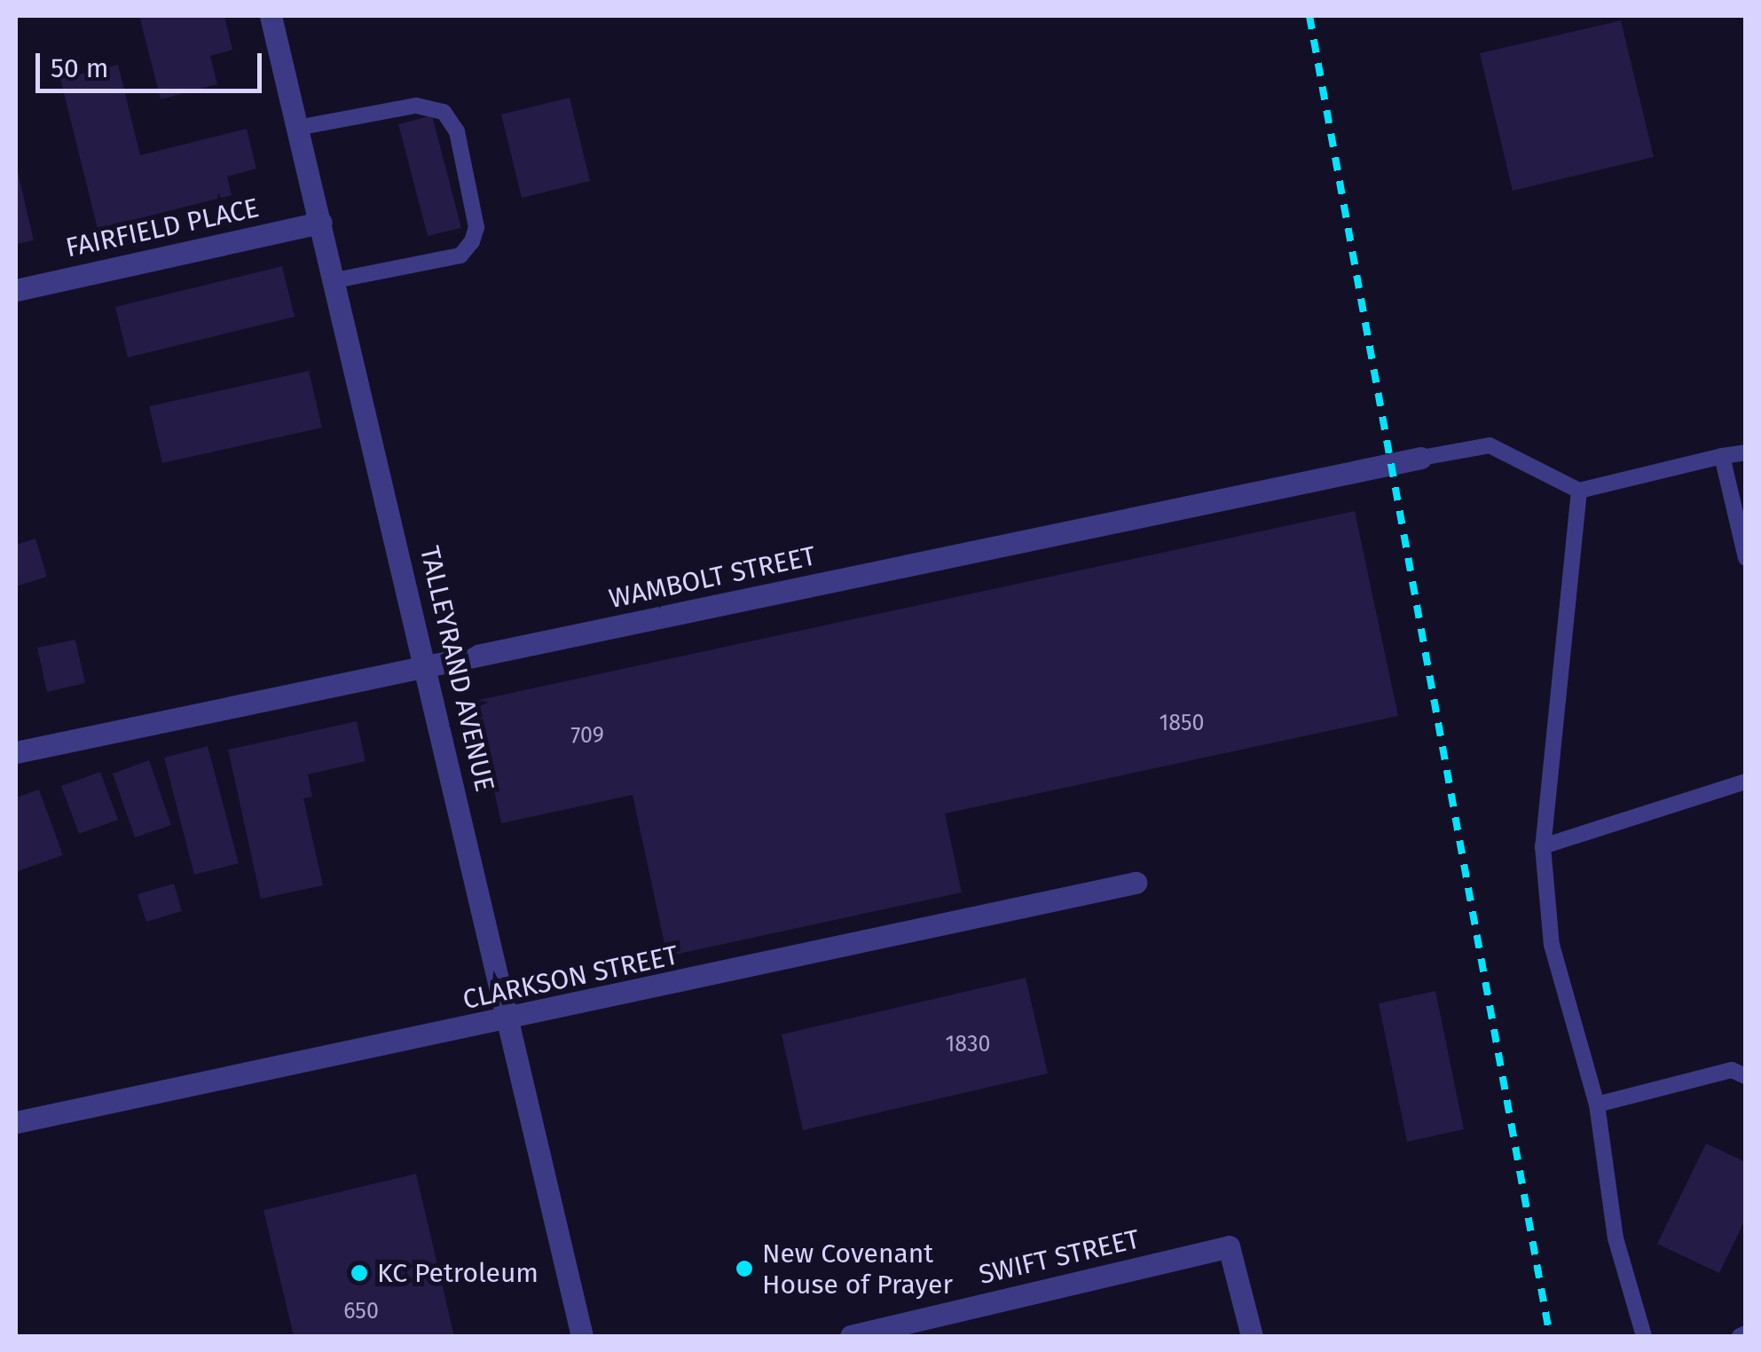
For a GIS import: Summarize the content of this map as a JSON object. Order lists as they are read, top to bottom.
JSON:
{
  "streets": {
    "street": [
      "FAIRFIELD PLACE",
      "WAMBOLT STREET",
      "TALLEYRAND AVENUE",
      "CLARKSON STREET",
      "SWIFT STREET"
    ]
  },
  "crossings": [
    ["FAIRFIELD PLACE", "TALLEYRAND AVENUE"],
    ["WAMBOLT STREET", "TALLEYRAND AVENUE"],
    ["TALLEYRAND AVENUE", "CLARKSON STREET"]
  ],
  "places": ["New Covenant House of Prayer", "KC Petroleum"],
  "house_numbers": [
    "1850",
    "709",
    "1830",
    "650"
  ],
  "scale_bar": "50 m"
}
